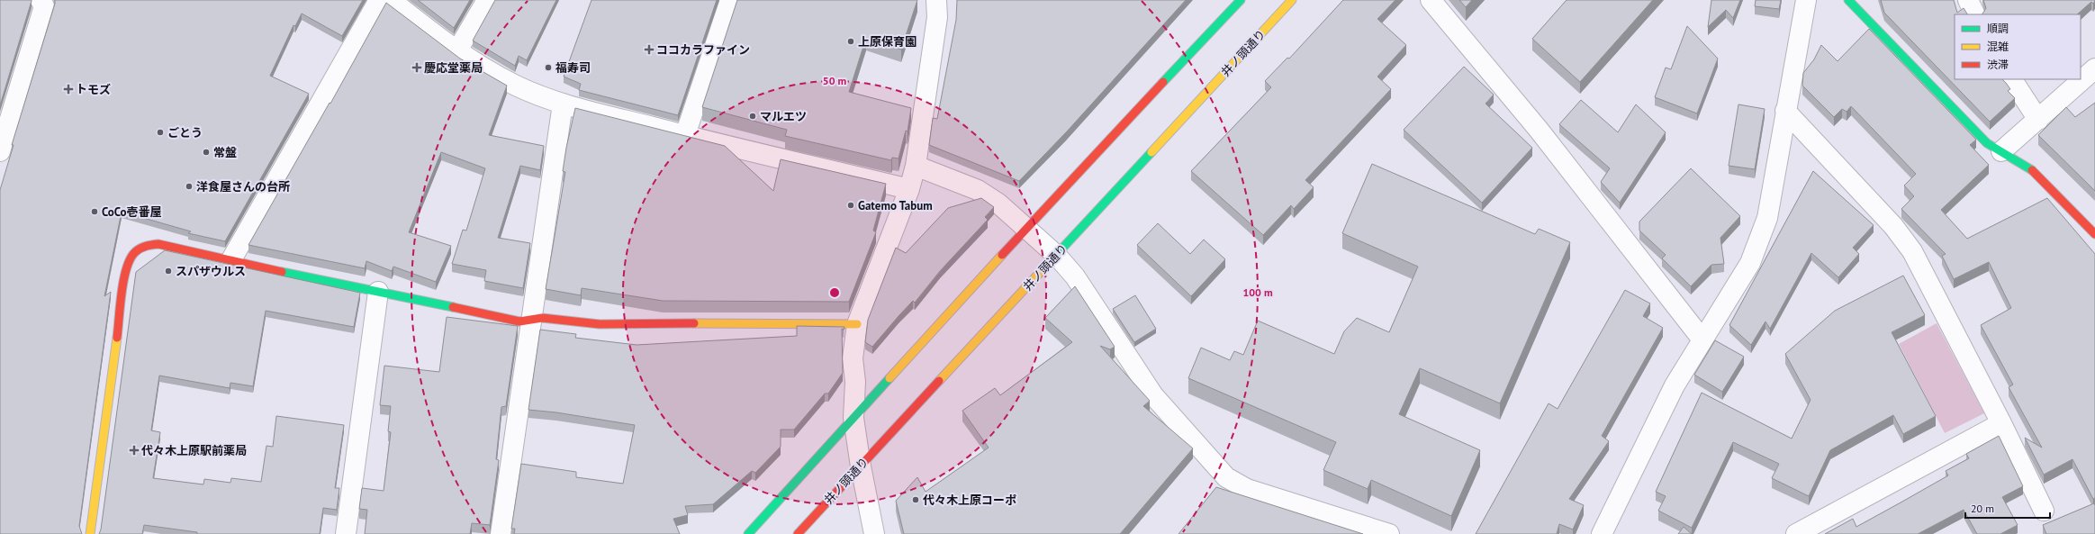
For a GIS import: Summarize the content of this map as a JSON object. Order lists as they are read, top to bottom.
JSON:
{
  "streets": {
    "main road": ["井ノ頭通り"]
  },
  "places": {
    "other": [
      "上原保育園",
      "福寿司",
      "マルエツ",
      "ごとう",
      "常盤",
      "洋食屋さんの台所",
      "Gatemo Tabum",
      "CoCo壱番屋",
      "スパザウルス",
      "代々木上原コーポ"
    ],
    "health": [
      "ココカラファイン",
      "慶応堂薬局",
      "トモズ",
      "代々木上原駅前薬局"
    ]
  },
  "legend": ["順調", "混雑", "渋滞"],
  "scale_bar": "20 m",
  "rings": ["50 m", "100 m"]
}
